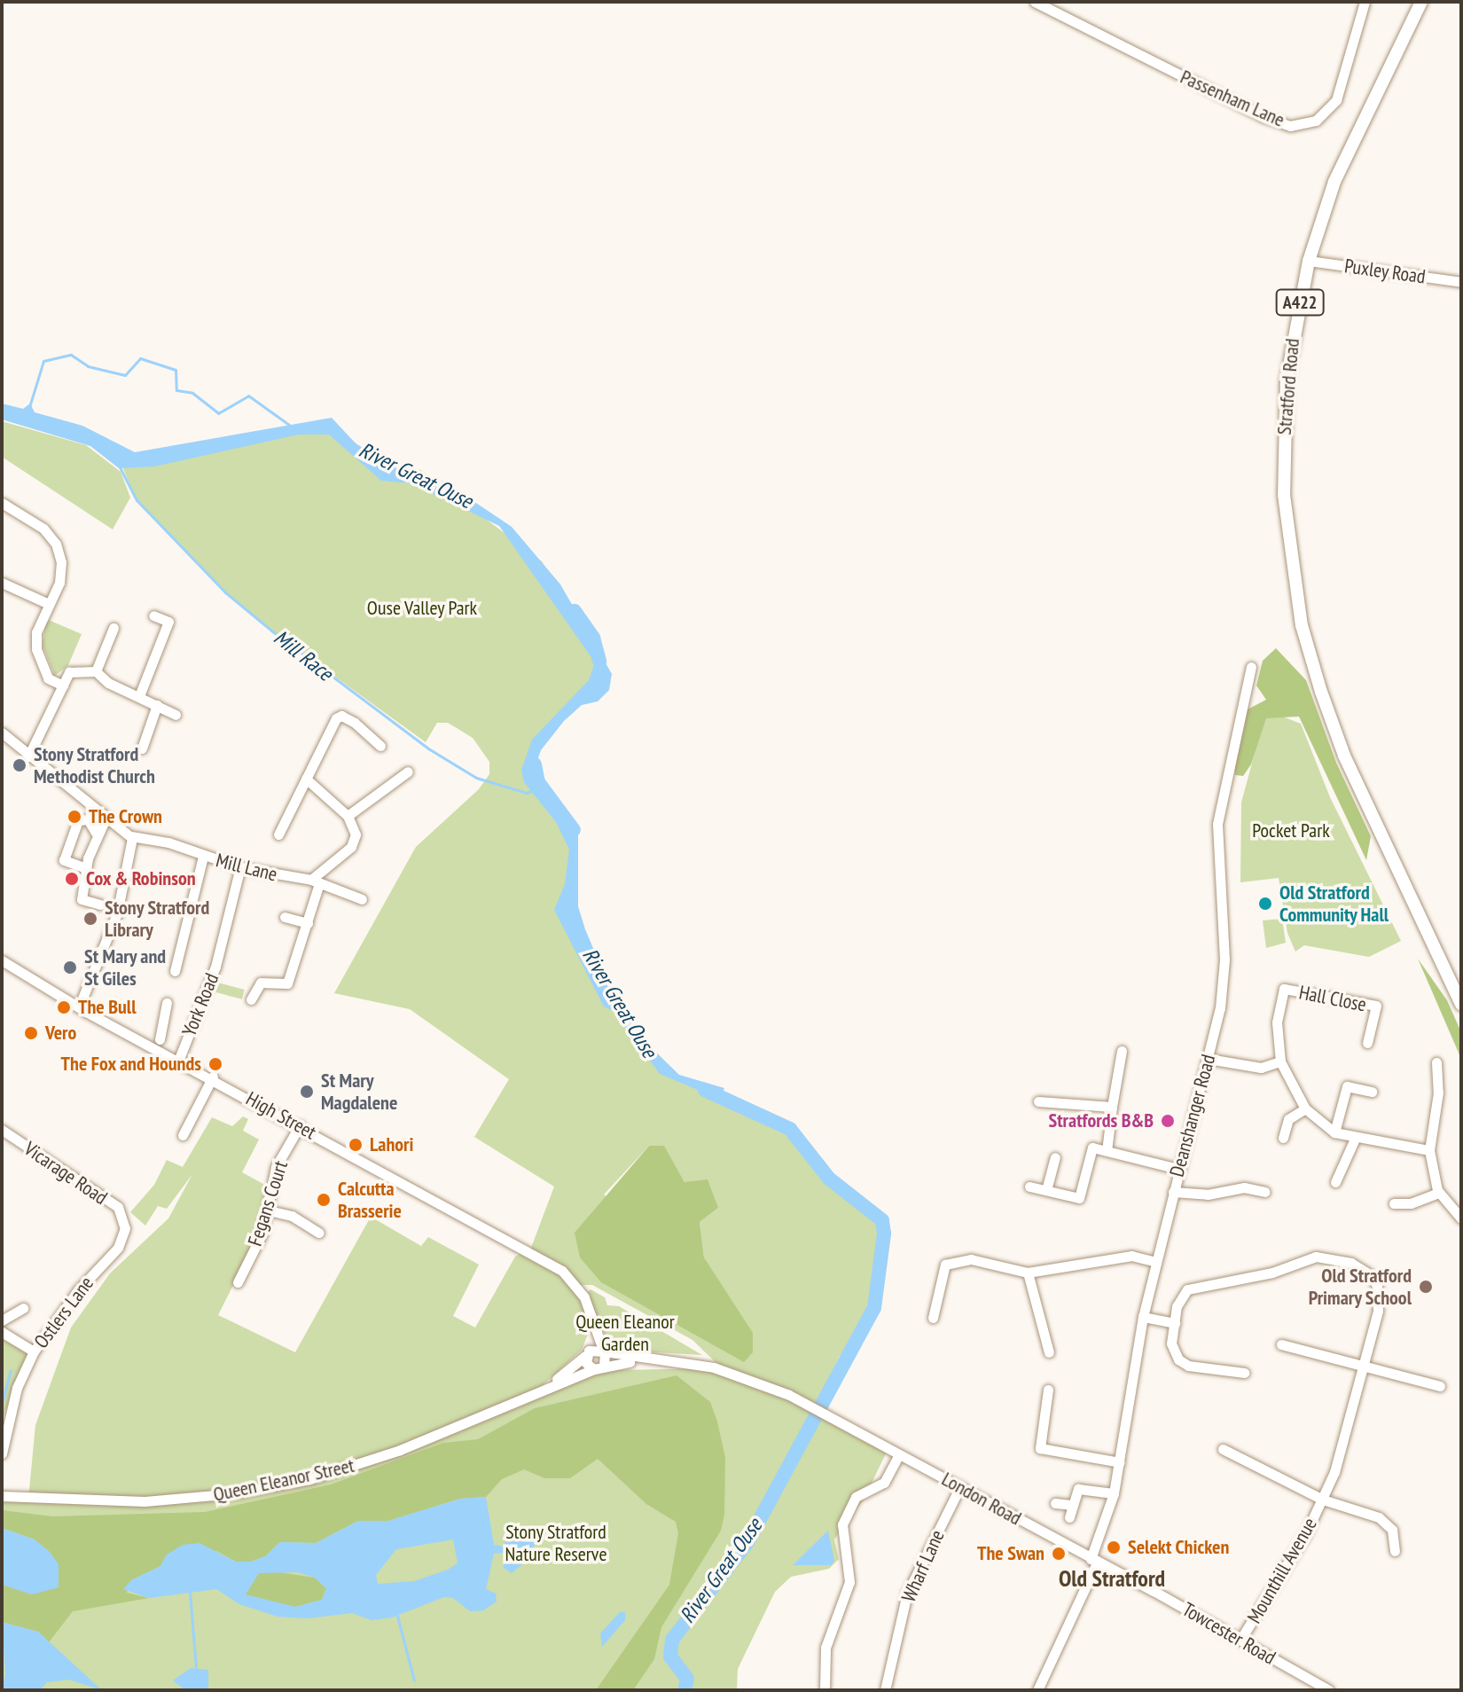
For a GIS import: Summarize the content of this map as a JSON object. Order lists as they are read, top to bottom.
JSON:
{
  "streets": {
    "main road": ["A422", "Stratford Road"],
    "street": [
      "Passenham Lane",
      "Puxley Road",
      "Mill Lane",
      "Hall Close",
      "York Road",
      "High Street",
      "Deanshanger Road",
      "Vicarage Road",
      "Fegans Court",
      "Ostlers Lane",
      "Queen Eleanor Street",
      "London Road",
      "Wharf Lane",
      "Mounthill Avenue",
      "Towcester Road"
    ]
  },
  "crossings": [
    ["Puxley Road", "Stratford Road"],
    ["Mill Lane", "York Road"],
    ["York Road", "High Street"],
    ["High Street", "Fegans Court"],
    ["Deanshanger Road", "London Road"],
    ["Deanshanger Road", "Towcester Road"],
    ["Vicarage Road", "Ostlers Lane"],
    ["Queen Eleanor Street", "London Road"],
    ["London Road", "Wharf Lane"],
    ["London Road", "Towcester Road"],
    ["Mounthill Avenue", "Towcester Road"]
  ],
  "districts": ["Old Stratford"],
  "water": ["River Great Ouse", "Mill Race"],
  "parks": [
    "Ouse Valley Park",
    "Pocket Park",
    "Queen Eleanor Garden",
    "Stony Stratford Nature Reserve"
  ],
  "places": [
    "Stony Stratford Methodist Church",
    "The Crown",
    "Cox & Robinson",
    "Old Stratford Community Hall",
    "Stony Stratford Library",
    "St Mary and St Giles",
    "The Bull",
    "Vero",
    "The Fox and Hounds",
    "St Mary Magdalene",
    "Stratfords B&B",
    "Lahori",
    "Calcutta Brasserie",
    "Old Stratford Primary School",
    "Selekt Chicken",
    "The Swan"
  ]
}
